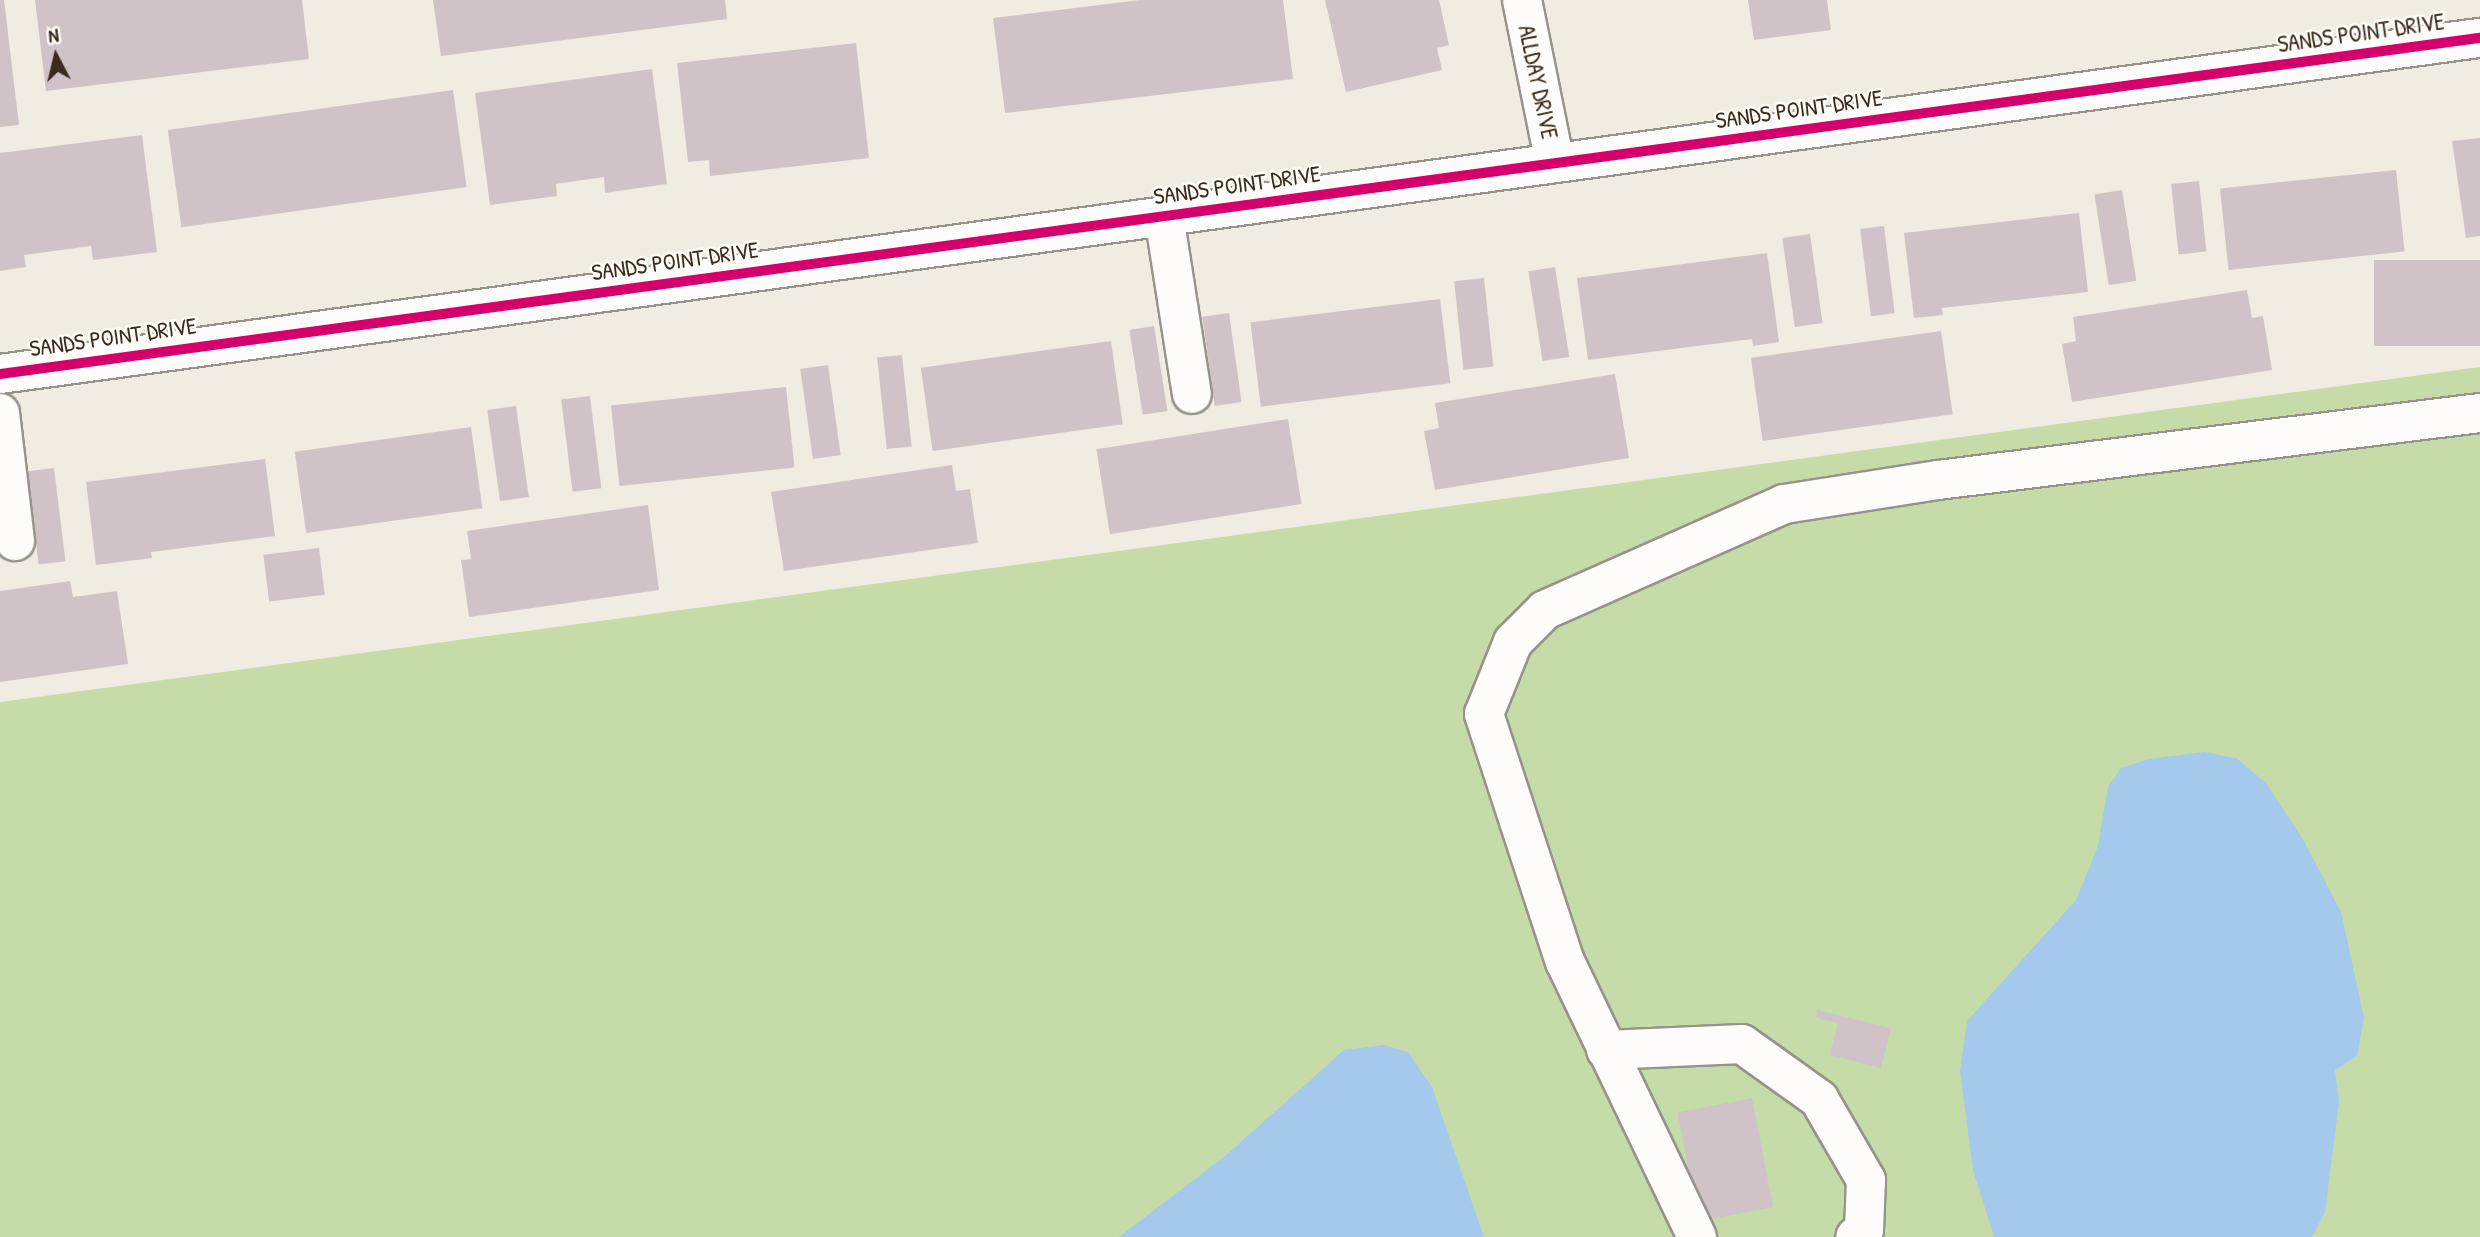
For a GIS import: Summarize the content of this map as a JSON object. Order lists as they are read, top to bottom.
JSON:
{
  "streets": {
    "street": ["SANDS POINT DRIVE", "ALLDAY DRIVE"]
  },
  "crossings": [
    ["SANDS POINT DRIVE", "ALLDAY DRIVE"]
  ],
  "north": "top"
}
